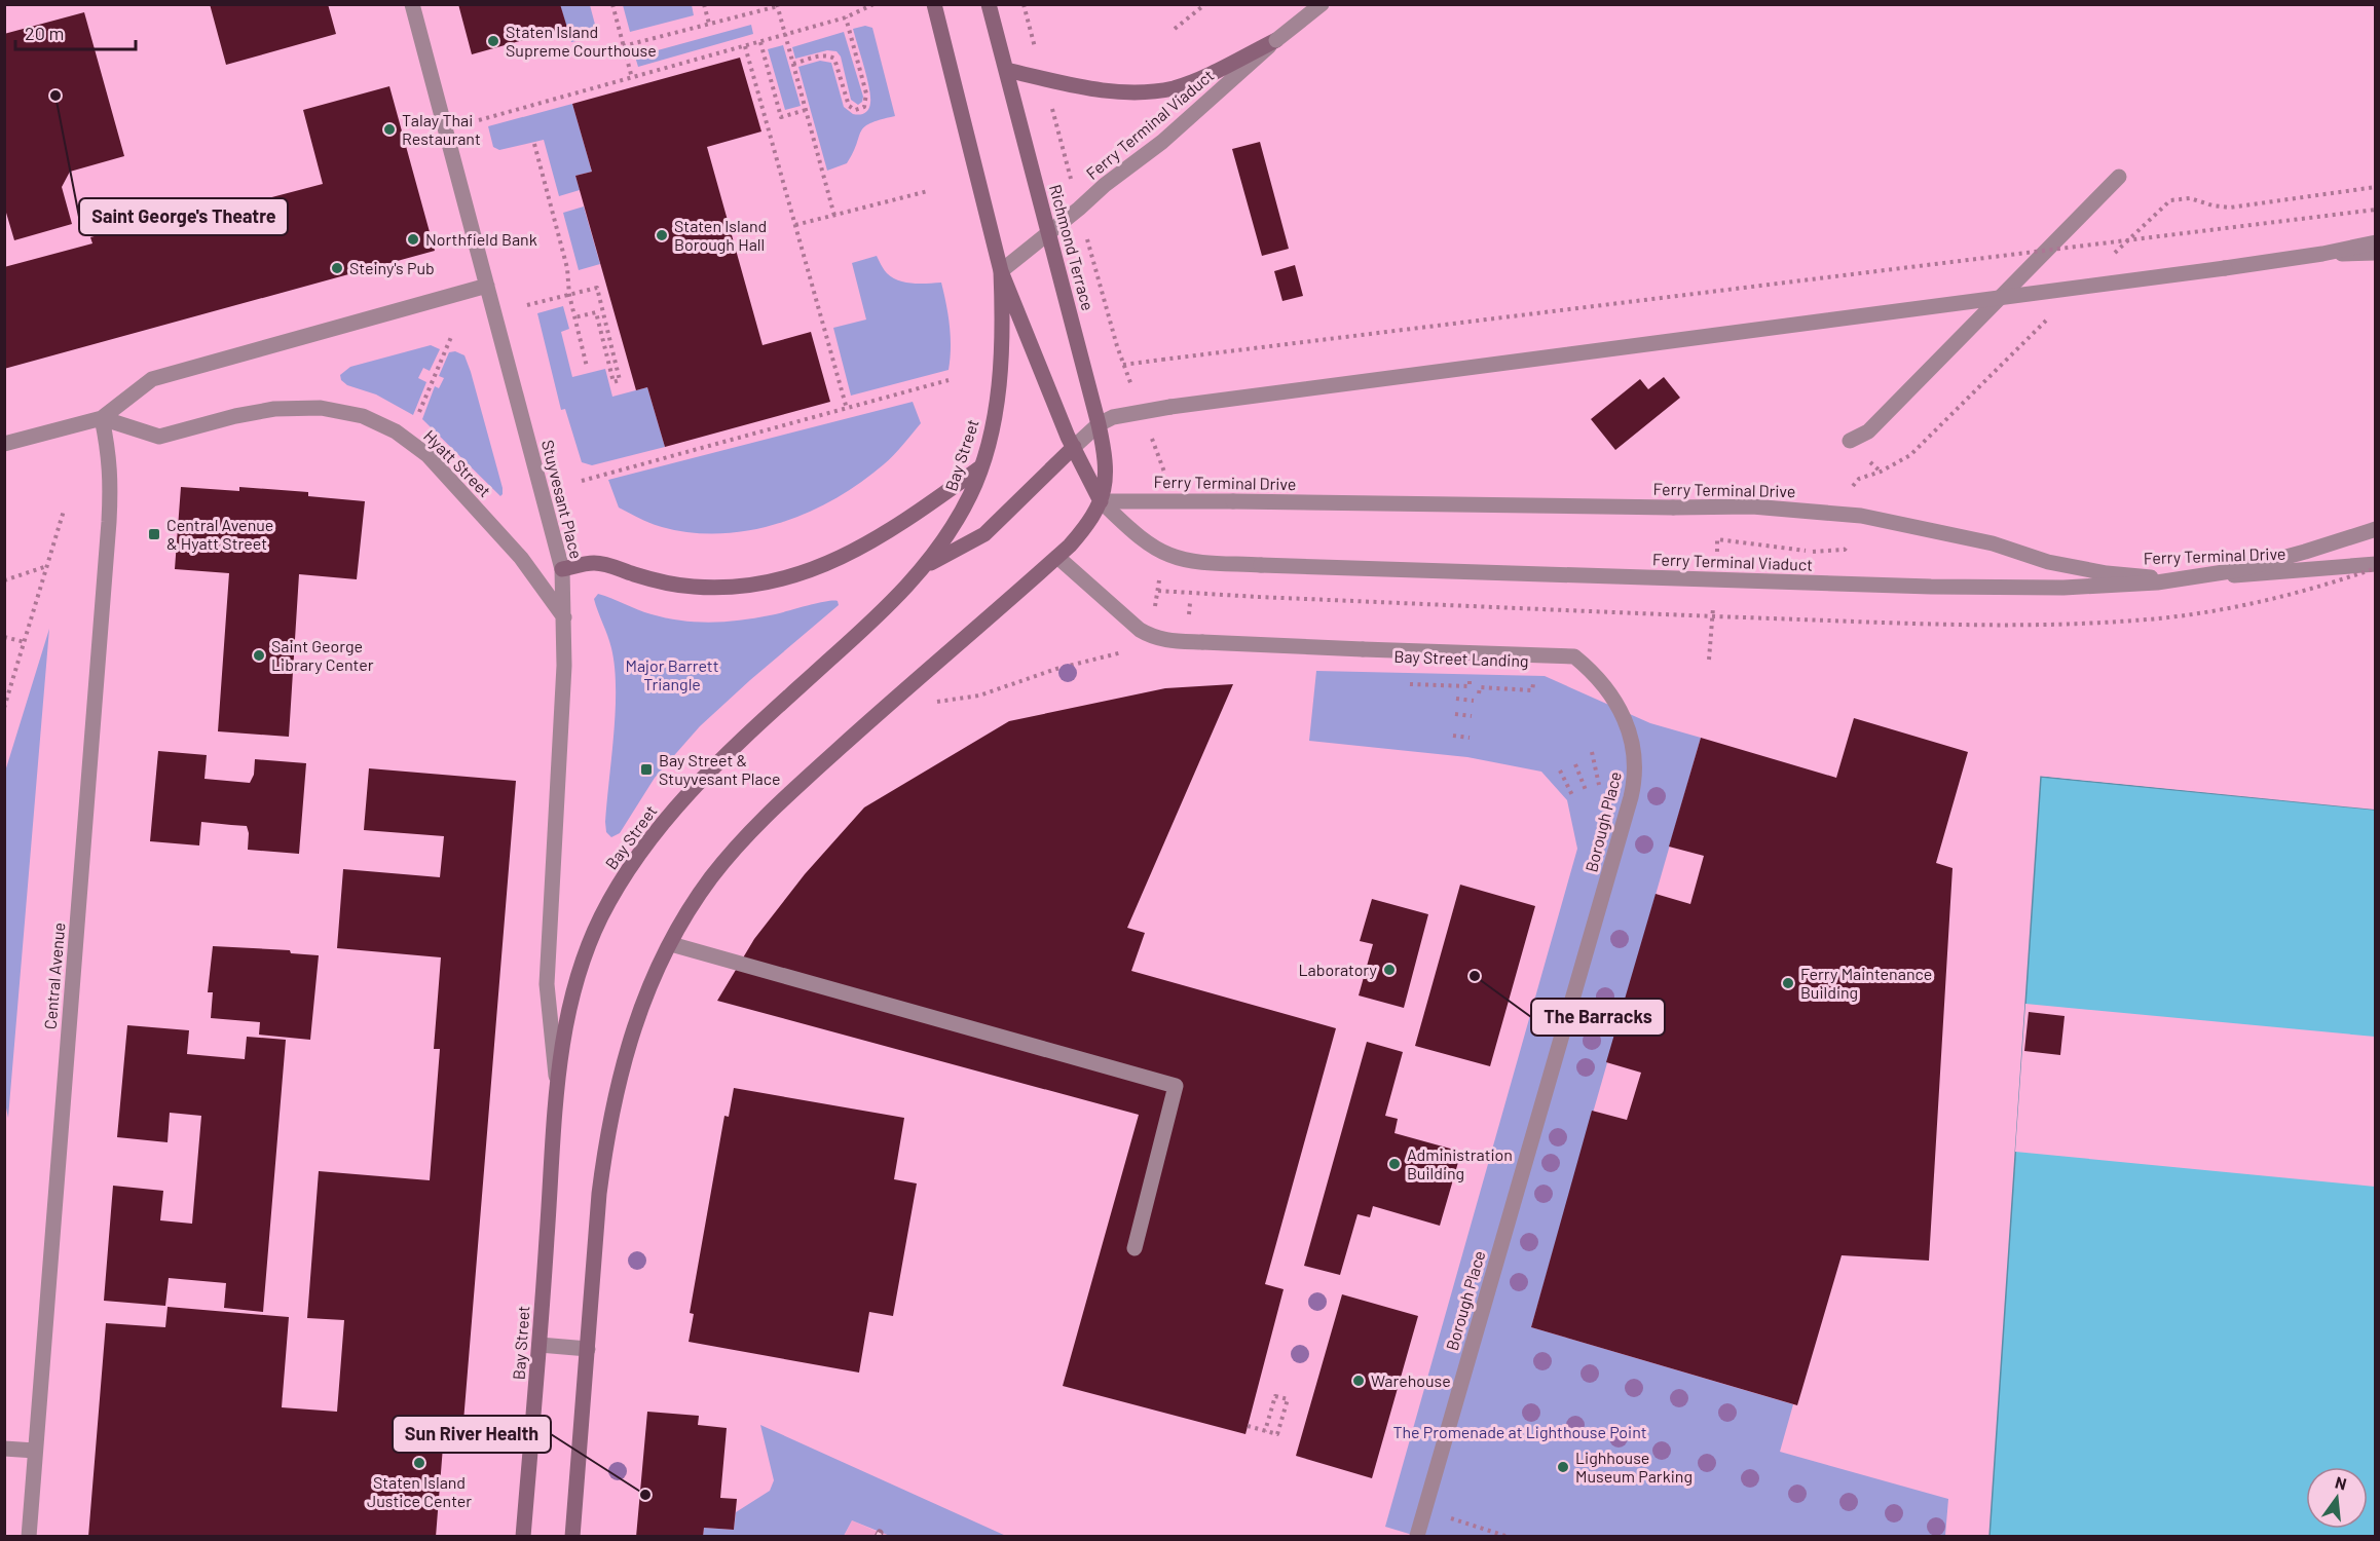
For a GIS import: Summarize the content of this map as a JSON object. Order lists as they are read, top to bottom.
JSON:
{
  "streets": {
    "main road": ["Richmond Terrace", "Bay Street"],
    "street": [
      "Ferry Terminal Viaduct",
      "Hyatt Street",
      "Ferry Terminal Drive",
      "Stuyvesant Place",
      "Borough Place",
      "Central Avenue"
    ]
  },
  "crossings": [
    ["Ferry Terminal Viaduct", "Richmond Terrace"],
    ["Ferry Terminal Viaduct", "Bay Street"],
    ["Ferry Terminal Viaduct", "Ferry Terminal Drive"],
    ["Richmond Terrace", "Ferry Terminal Drive"],
    ["Bay Street", "Stuyvesant Place"],
    ["Hyatt Street", "Stuyvesant Place"],
    ["Hyatt Street", "Central Avenue"]
  ],
  "parks": ["Major Barrett Triangle", "The Promenade at Lighthouse Point"],
  "places": {
    "other": [
      "Staten Island Supreme Courthouse",
      "Saint George's Theatre",
      "Talay Thai Restaurant",
      "Staten Island Borough Hall",
      "Northfield Bank",
      "Steiny's Pub",
      "Saint George Library Center",
      "Laboratory",
      "The Barracks",
      "Ferry Maintenance Building",
      "Administration Building",
      "Warehouse",
      "Staten Island Justice Center",
      "Lighhouse Museum Parking",
      "Sun River Health"
    ],
    "transit": ["Central Avenue & Hyatt Street", "Bay Street & Stuyvesant Place"]
  },
  "scale_bar": "20 m",
  "north": "top"
}
